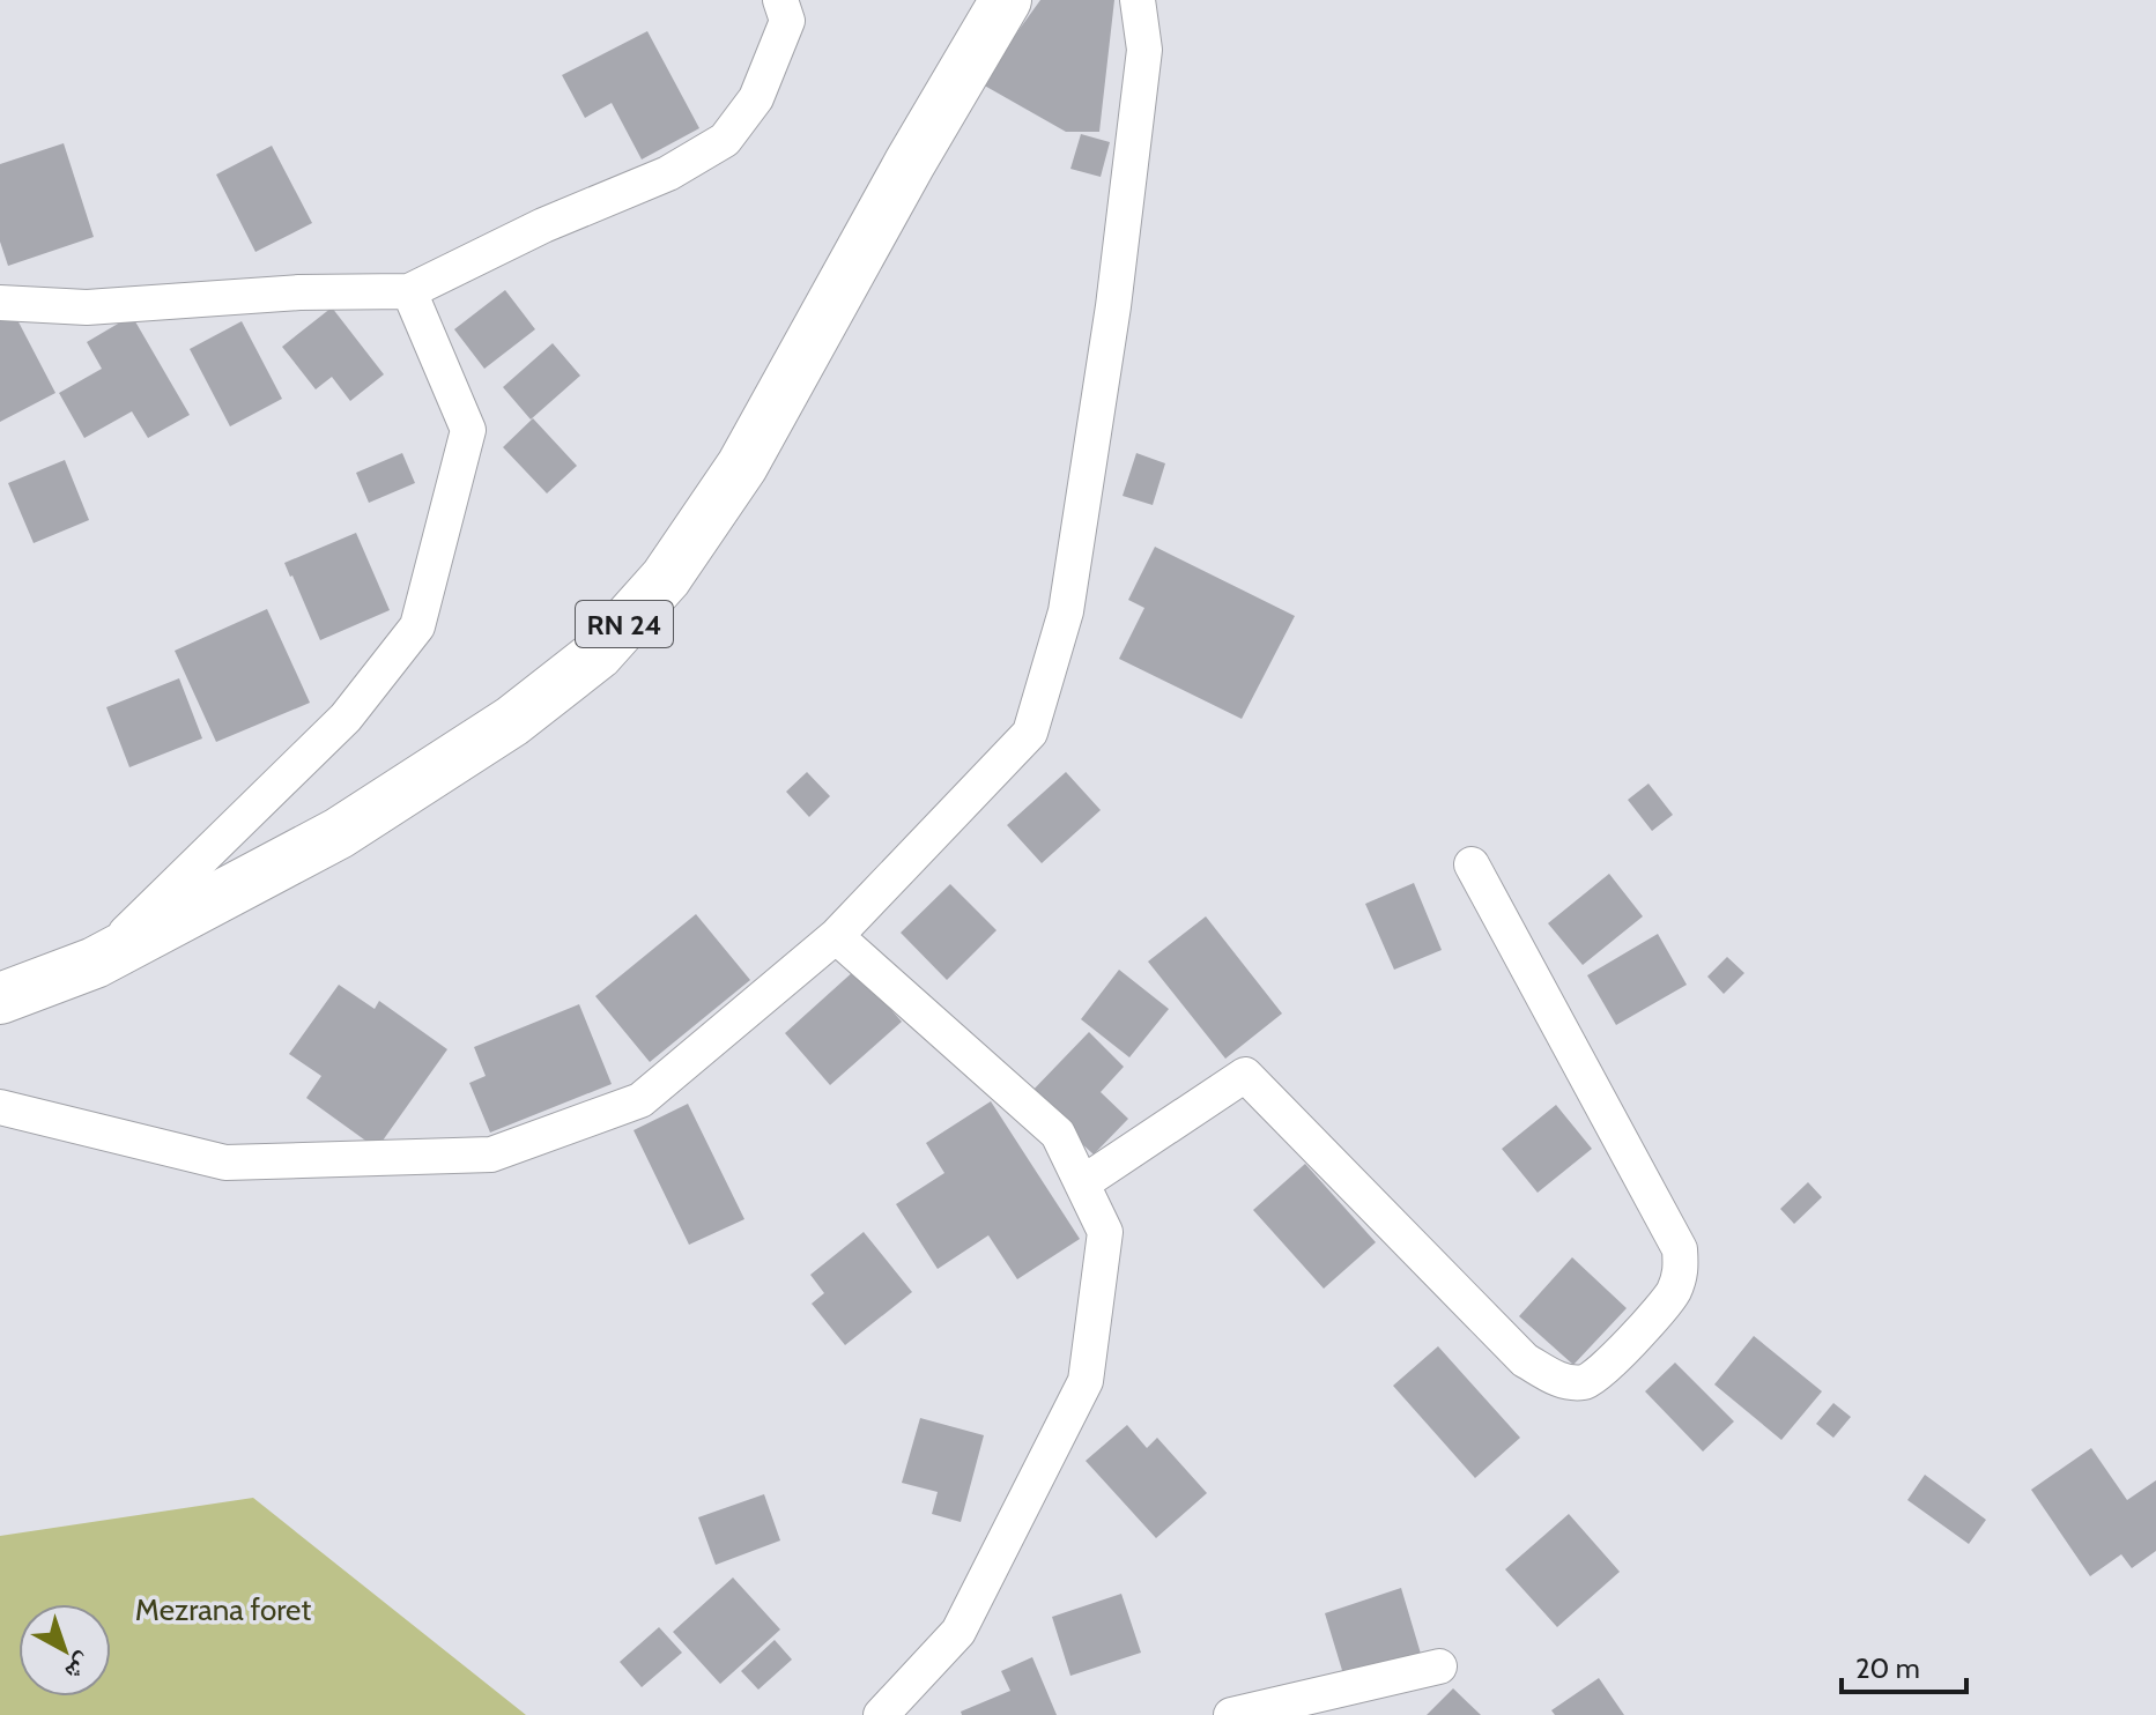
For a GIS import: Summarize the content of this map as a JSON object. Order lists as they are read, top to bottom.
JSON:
{
  "streets": {
    "main road": ["RN 24"]
  },
  "parks": ["Mezrana foret"],
  "scale_bar": "20 m",
  "north": "bottom right"
}
